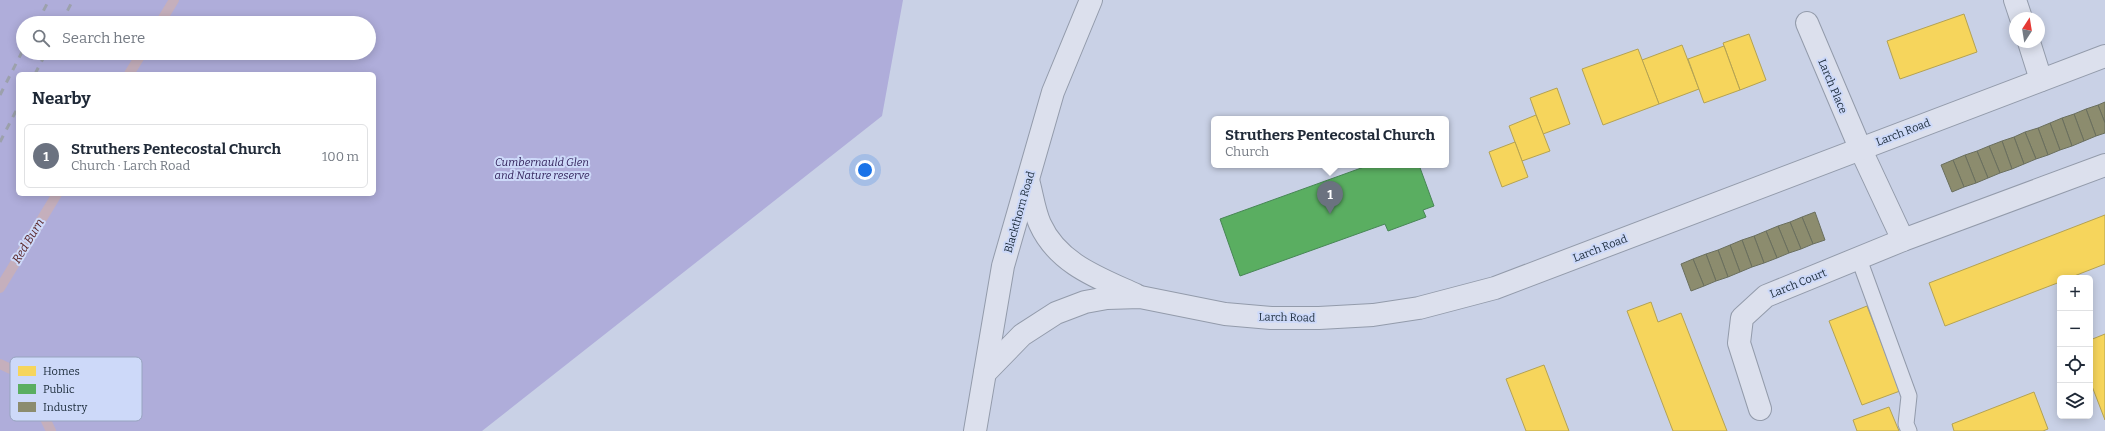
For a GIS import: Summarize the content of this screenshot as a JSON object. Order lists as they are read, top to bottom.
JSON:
{
  "streets": {
    "street": [
      "Larch Place",
      "Larch Road",
      "Blackthorn Road",
      "Larch Court"
    ]
  },
  "crossings": [
    ["Larch Place", "Larch Road"],
    ["Larch Road", "Blackthorn Road"]
  ],
  "water": ["Red Burn"],
  "parks": ["Cumbernauld Glen and Nature reserve"],
  "legend": ["Homes", "Public", "Industry"],
  "north": "top",
  "page": {
    "search": "Search here",
    "heading": "Nearby",
    "popup": ["Struthers Pentecostal Church", "Church"],
    "list": [
      {
        "mark": "1",
        "name": "Struthers Pentecostal Church",
        "note": "Church · Larch Road",
        "value": "100 m"
      }
    ],
    "pins": "1",
    "map_buttons": ["+", "−"]
  }
}
